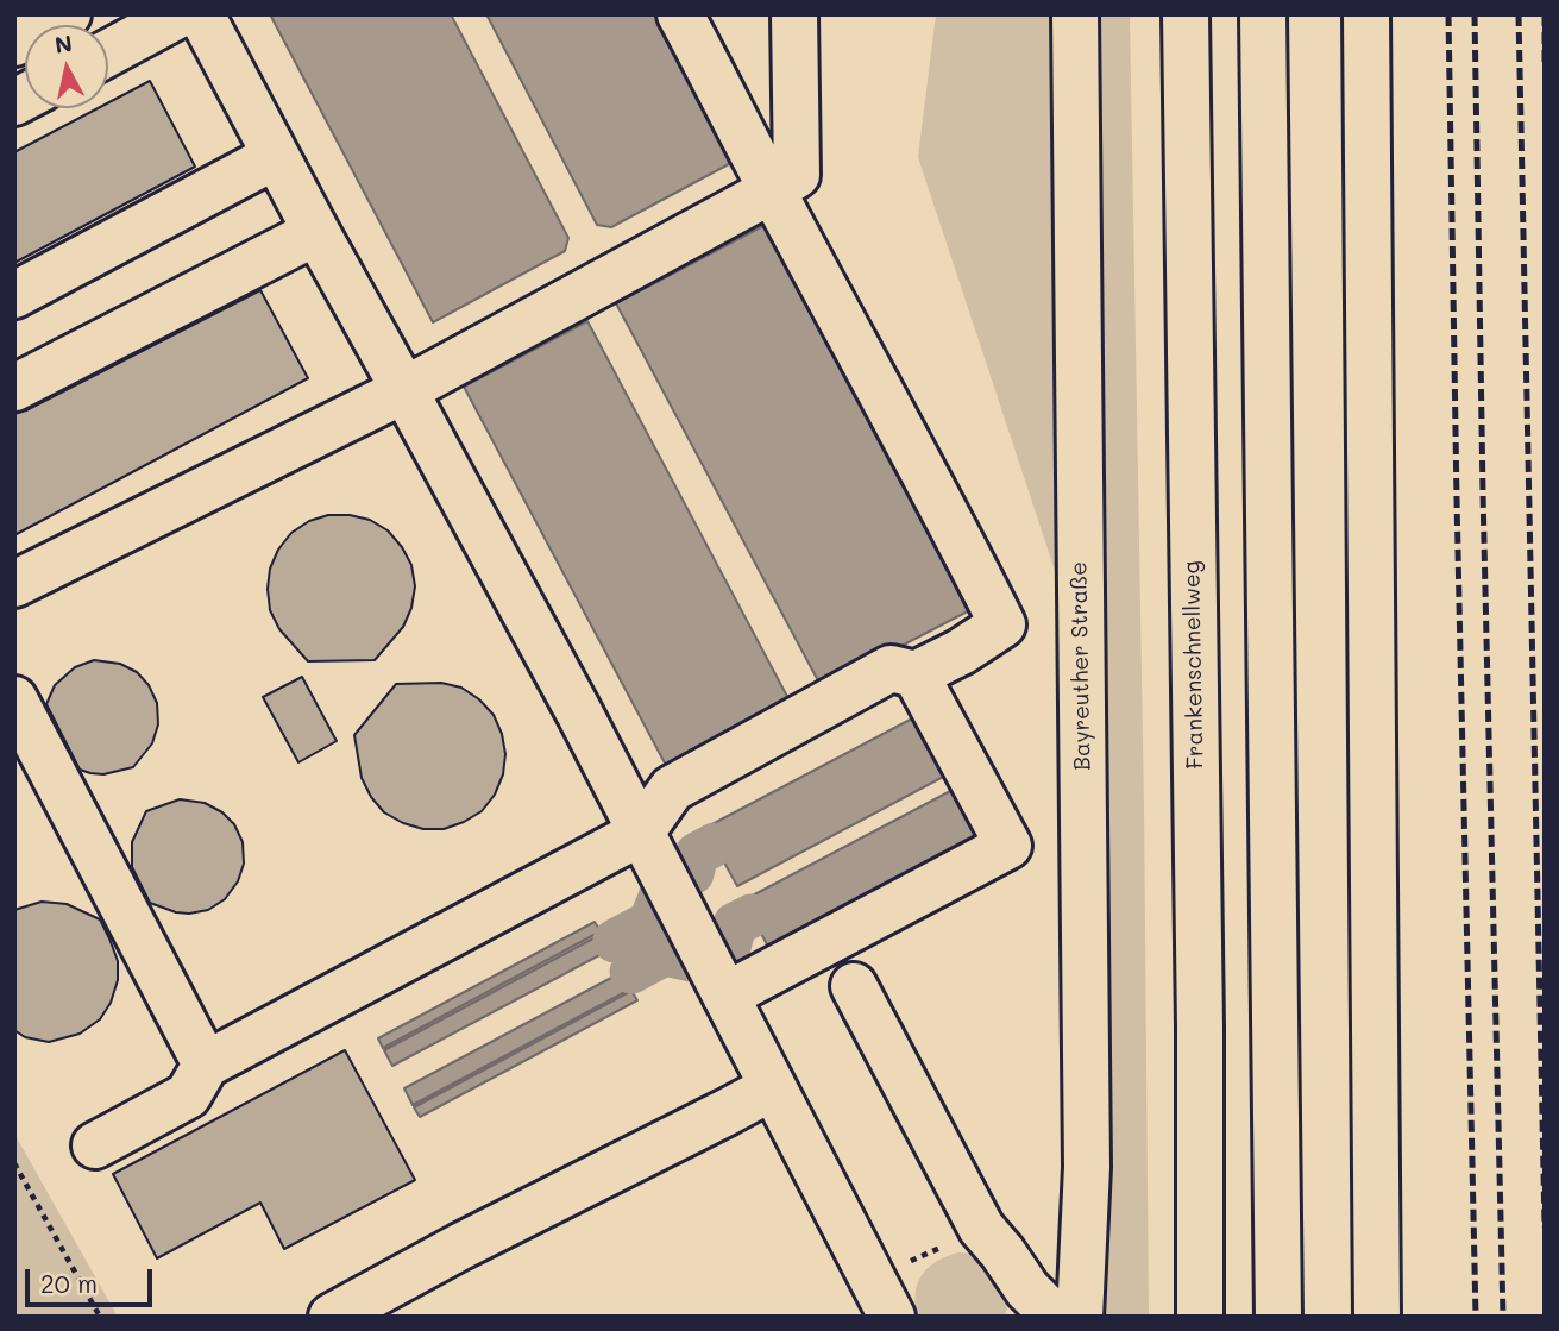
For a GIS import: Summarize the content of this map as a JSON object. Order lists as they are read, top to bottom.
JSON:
{
  "streets": {
    "main road": ["Frankenschnellweg", "Bayreuther Straße"]
  },
  "scale_bar": "20 m",
  "north": "top"
}
